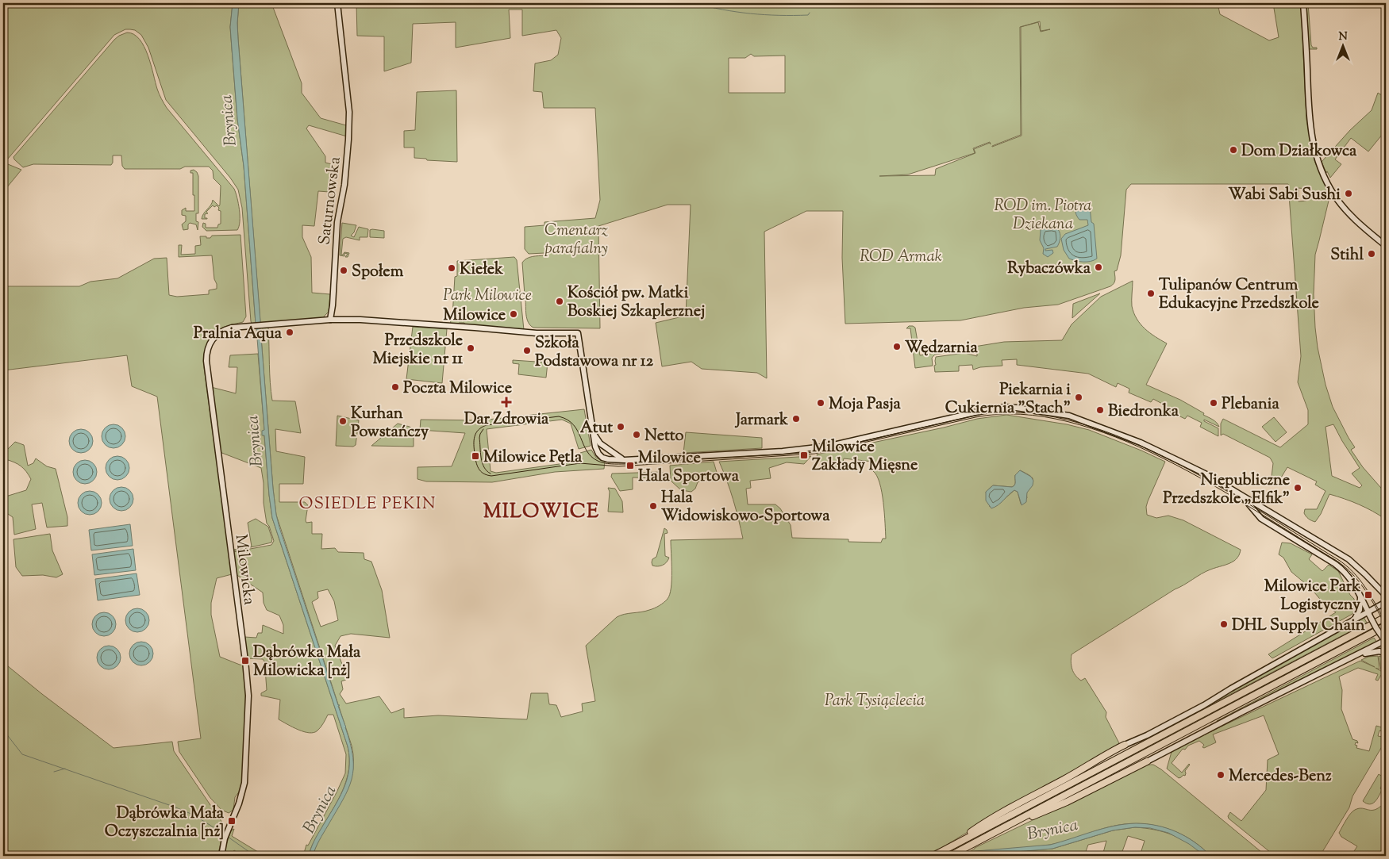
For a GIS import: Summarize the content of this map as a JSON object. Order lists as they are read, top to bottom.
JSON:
{
  "streets": {
    "street": ["Saturnowska", "Milowicka"]
  },
  "crossings": [
    ["Saturnowska", "Milowicka"]
  ],
  "districts": ["OSIEDLE PEKIN", "MILOWICE"],
  "water": ["Brynica"],
  "parks": [
    "ROD im. Piotra Dziekana",
    "Cmentarz parafialny",
    "ROD Armak",
    "Park Milowice",
    "Park Tysiąclecia"
  ],
  "places": {
    "other": [
      "Dom Działkowca",
      "Wabi Sabi Sushi",
      "Stihl",
      "Rybaczówka",
      "Kiełek",
      "Społem",
      "Tulipanów Centrum Edukacyjne Przedszkole",
      "Kościół pw. Matki Boskiej Szkaplerznej",
      "Milowice",
      "Pralnia Aqua",
      "Wędzarnia",
      "Przedszkole Miejskie nr 11",
      "Szkoła Podstawowa nr 12",
      "Poczta Milowice",
      "Piekarnia i Cukiernia \"Stach\"",
      "Moja Pasja",
      "Plebania",
      "Biedronka",
      "Jarmark",
      "Kurhan Powstańczy",
      "Atut",
      "Netto",
      "Niepubliczne Przedszkole „Elfik”",
      "Hala Widowiskowo-Sportowa",
      "DHL Supply Chain",
      "Mercedes-Benz"
    ],
    "health": ["Dar Zdrowia"],
    "transit": [
      "Milowice Zakłady Mięsne",
      "Milowice Pętla",
      "Milowice Hala Sportowa",
      "Milowice Park Logistyczny",
      "Dąbrówka Mała Milowicka [nż]",
      "Dąbrówka Mała Oczyszczalnia [nż]"
    ]
  },
  "north": "top"
}
